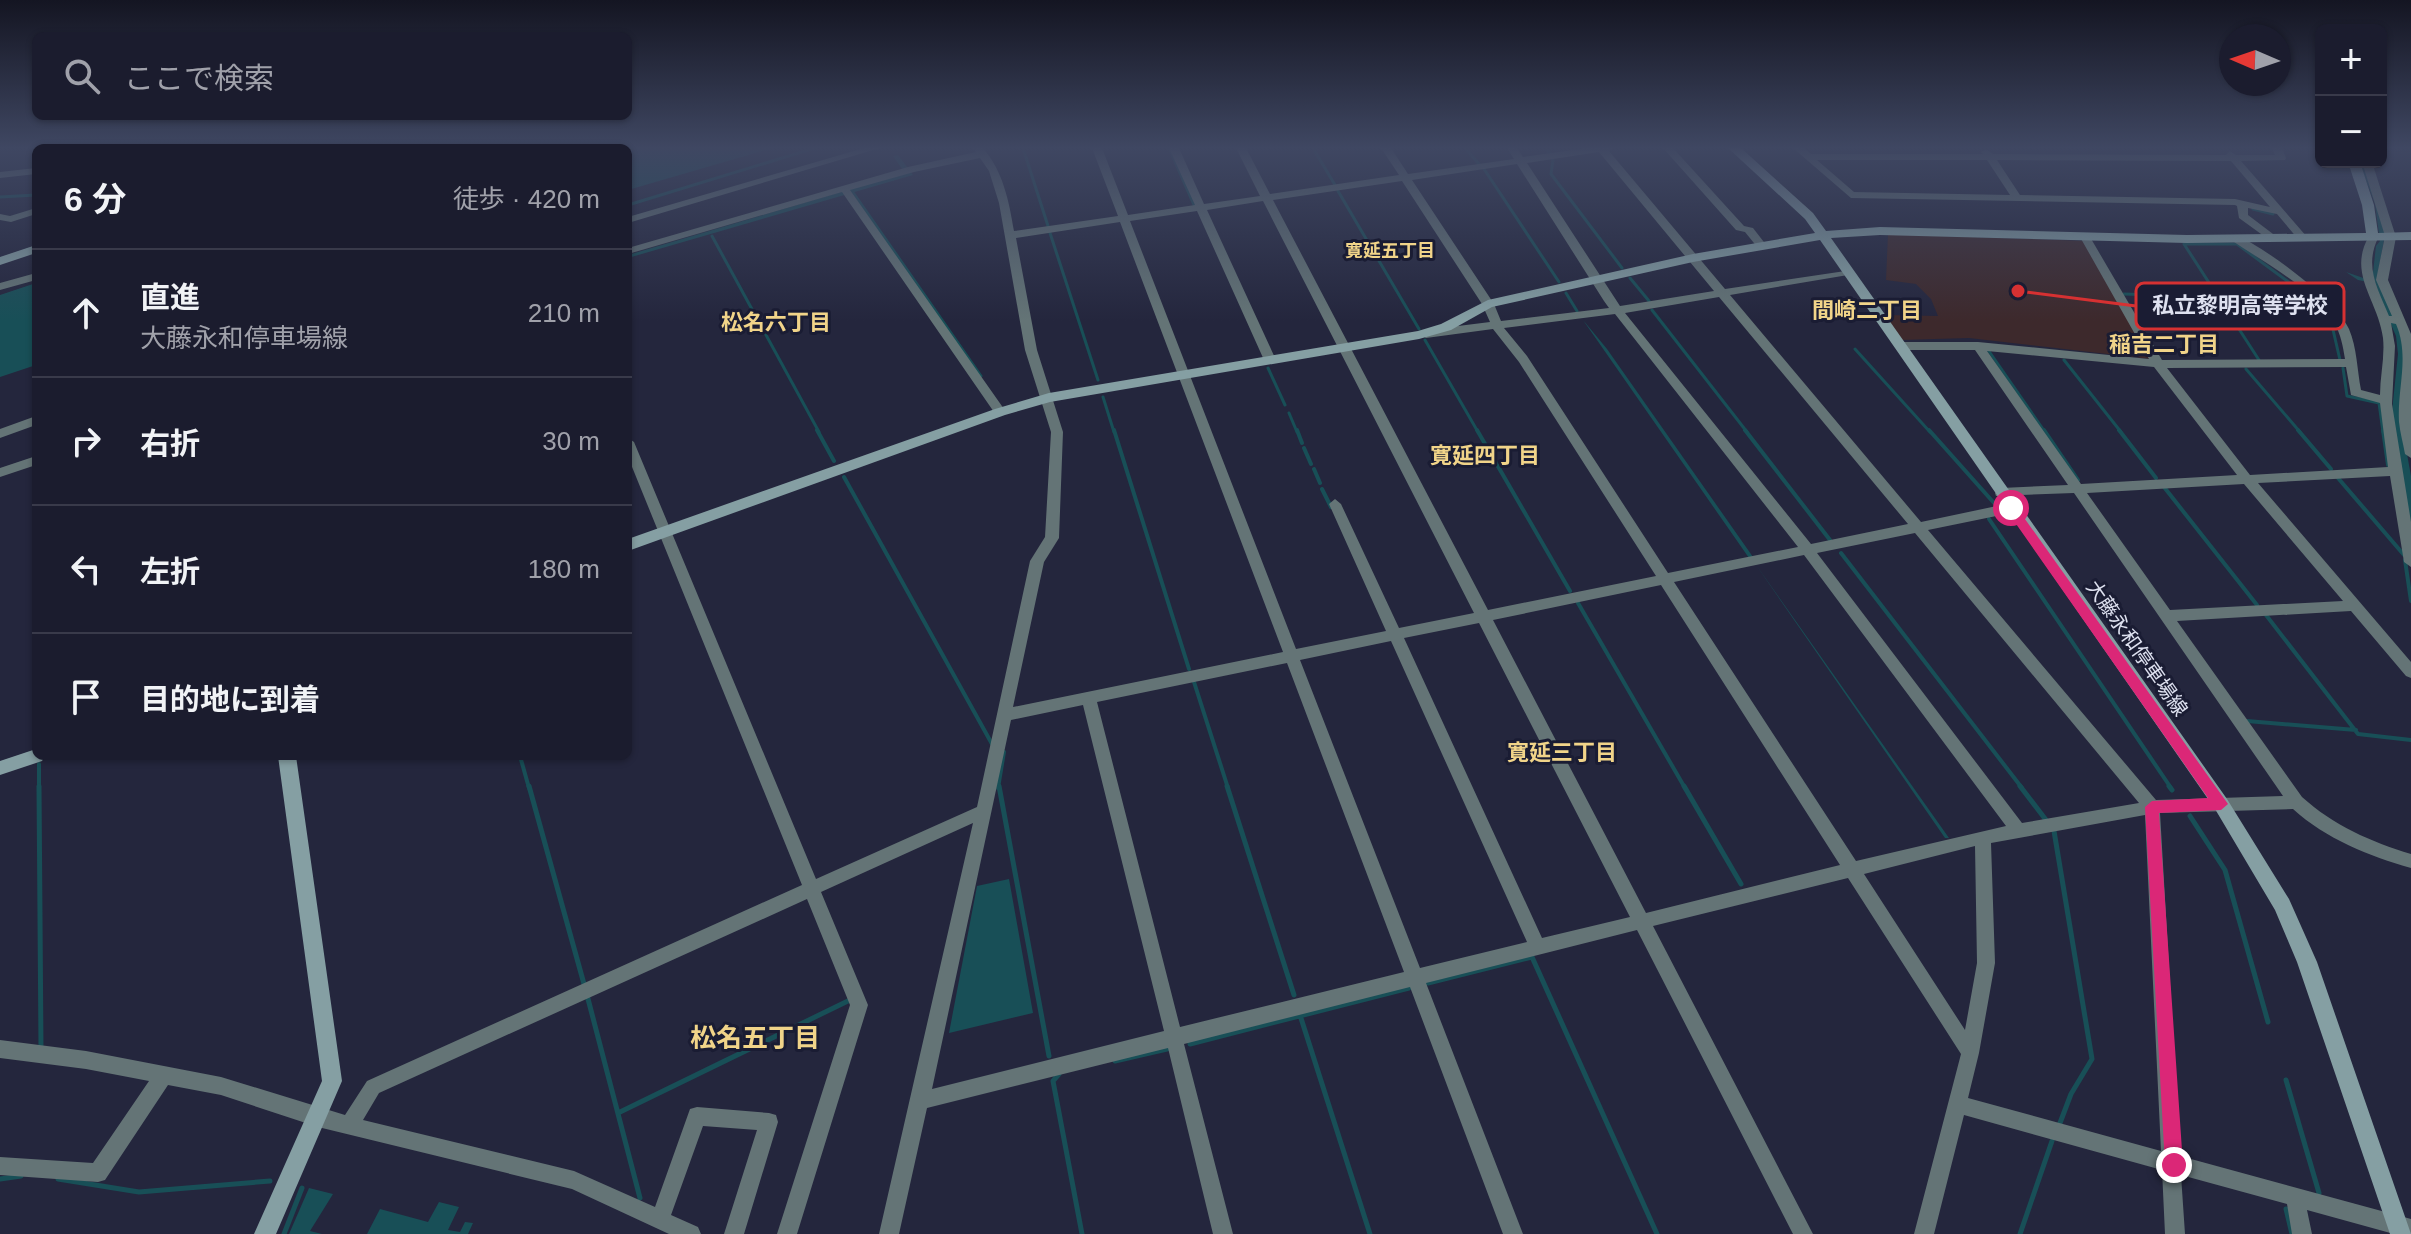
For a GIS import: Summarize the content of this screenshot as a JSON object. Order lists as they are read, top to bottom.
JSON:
{
  "streets": {
    "street": ["大藤永和停車場線"]
  },
  "districts": [
    "寛延五丁目",
    "間崎二丁目",
    "松名六丁目",
    "稲吉二丁目",
    "寛延四丁目",
    "寛延三丁目",
    "松名五丁目"
  ],
  "places": ["私立黎明高等学校"],
  "north": "left",
  "page": {
    "map_buttons": ["+", "−"],
    "search": "ここで検索",
    "heading": ["6 分", "徒歩 · 420 m"],
    "list": [
      ["直進", "大藤永和停車場線", "210 m"],
      ["右折", "30 m"],
      ["左折", "180 m"],
      "目的地に到着"
    ]
  }
}
